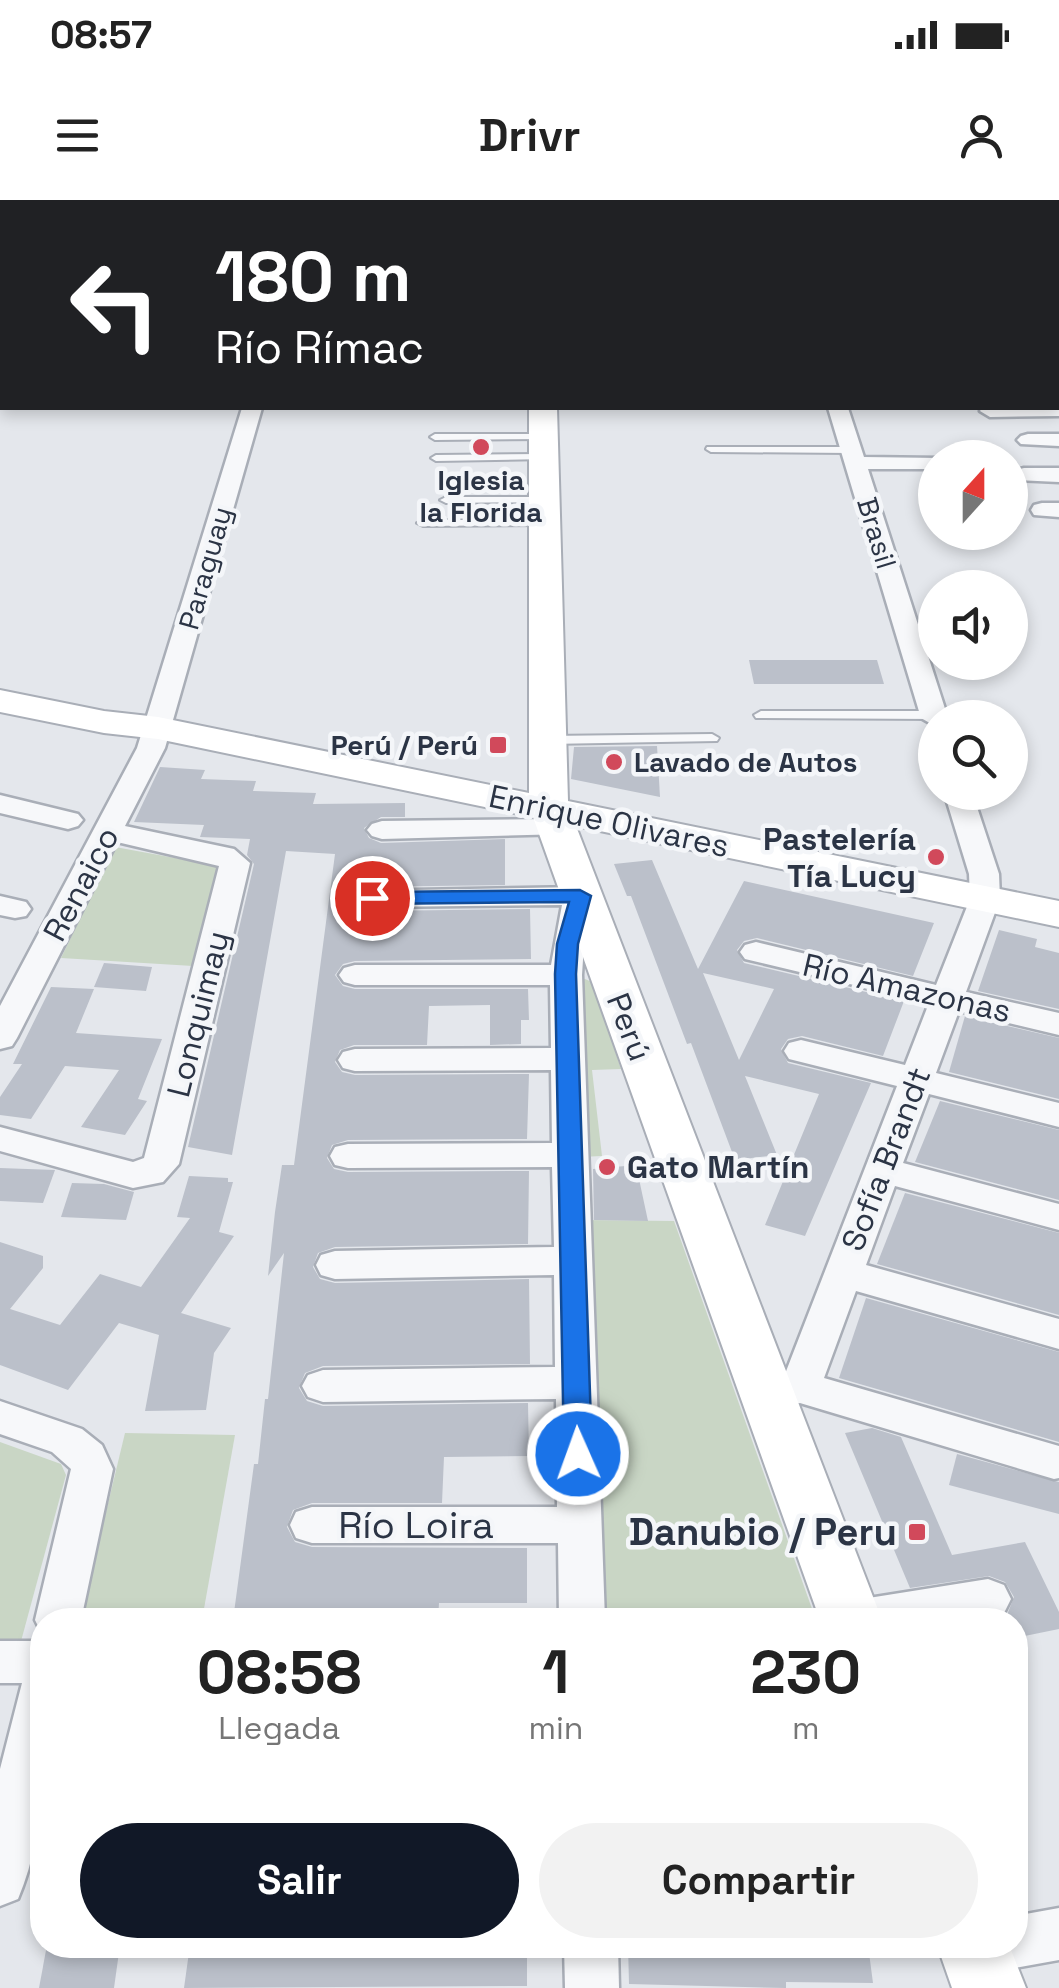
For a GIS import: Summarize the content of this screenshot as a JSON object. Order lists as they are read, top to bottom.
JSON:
{
  "streets": {
    "street": [
      "Brasil",
      "Paraguay",
      "Enrique Olivares",
      "Renaico",
      "Río Amazonas",
      "Lonquimay",
      "Perú",
      "Sofía Brandt",
      "Río Loira"
    ]
  },
  "crossings": [
    ["Paraguay", "Enrique Olivares"],
    ["Paraguay", "Renaico"],
    ["Enrique Olivares", "Renaico"],
    ["Enrique Olivares", "Perú"],
    ["Enrique Olivares", "Sofía Brandt"],
    ["Renaico", "Lonquimay"],
    ["Río Amazonas", "Sofía Brandt"],
    ["Perú", "Sofía Brandt"]
  ],
  "places": {
    "other": [
      "Iglesia la Florida",
      "Lavado de Autos",
      "Pastelería Tía Lucy",
      "Gato Martín"
    ],
    "transit": ["Perú / Perú", "Danubio / Peru"]
  },
  "north": "top",
  "page": {
    "status": "08:57",
    "header": "Drivr",
    "turn": ["180 m", "Río Rímac"],
    "eta": [
      "08:58",
      "Llegada",
      "1",
      "min",
      "230",
      "m"
    ],
    "buttons": ["Salir", "Compartir"]
  }
}
